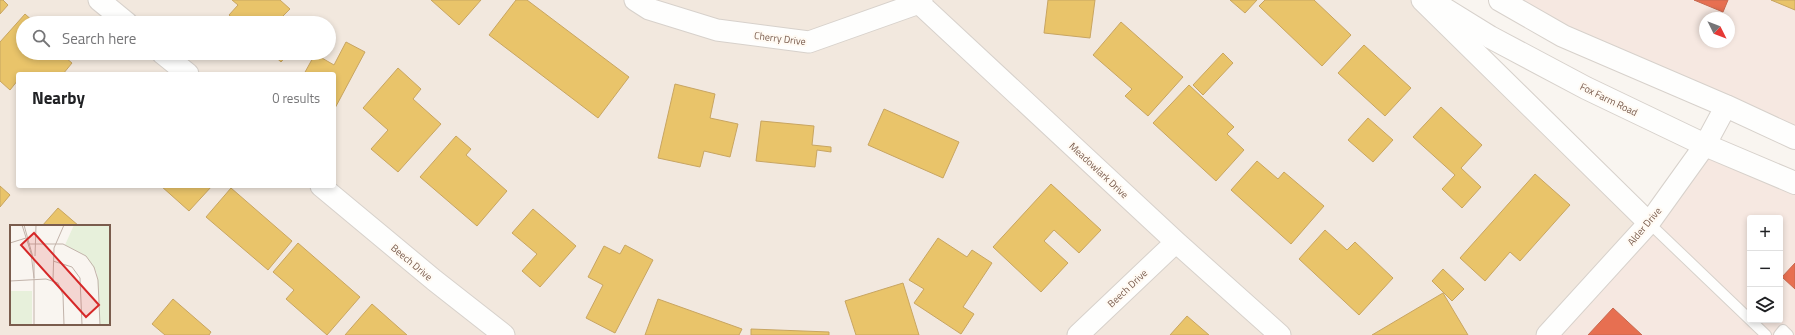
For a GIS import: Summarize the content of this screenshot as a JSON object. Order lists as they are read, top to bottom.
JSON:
{
  "streets": {
    "street": [
      "Cherry Drive",
      "Fox Farm Road",
      "Meadowlark Drive",
      "Alder Drive",
      "Beech Drive"
    ]
  },
  "crossings": [
    ["Cherry Drive", "Meadowlark Drive"],
    ["Fox Farm Road", "Alder Drive"],
    ["Meadowlark Drive", "Beech Drive"]
  ],
  "north": "bottom right",
  "page": {
    "search": "Search here",
    "heading": ["Nearby", "0 results"],
    "map_buttons": ["+", "−"]
  }
}
